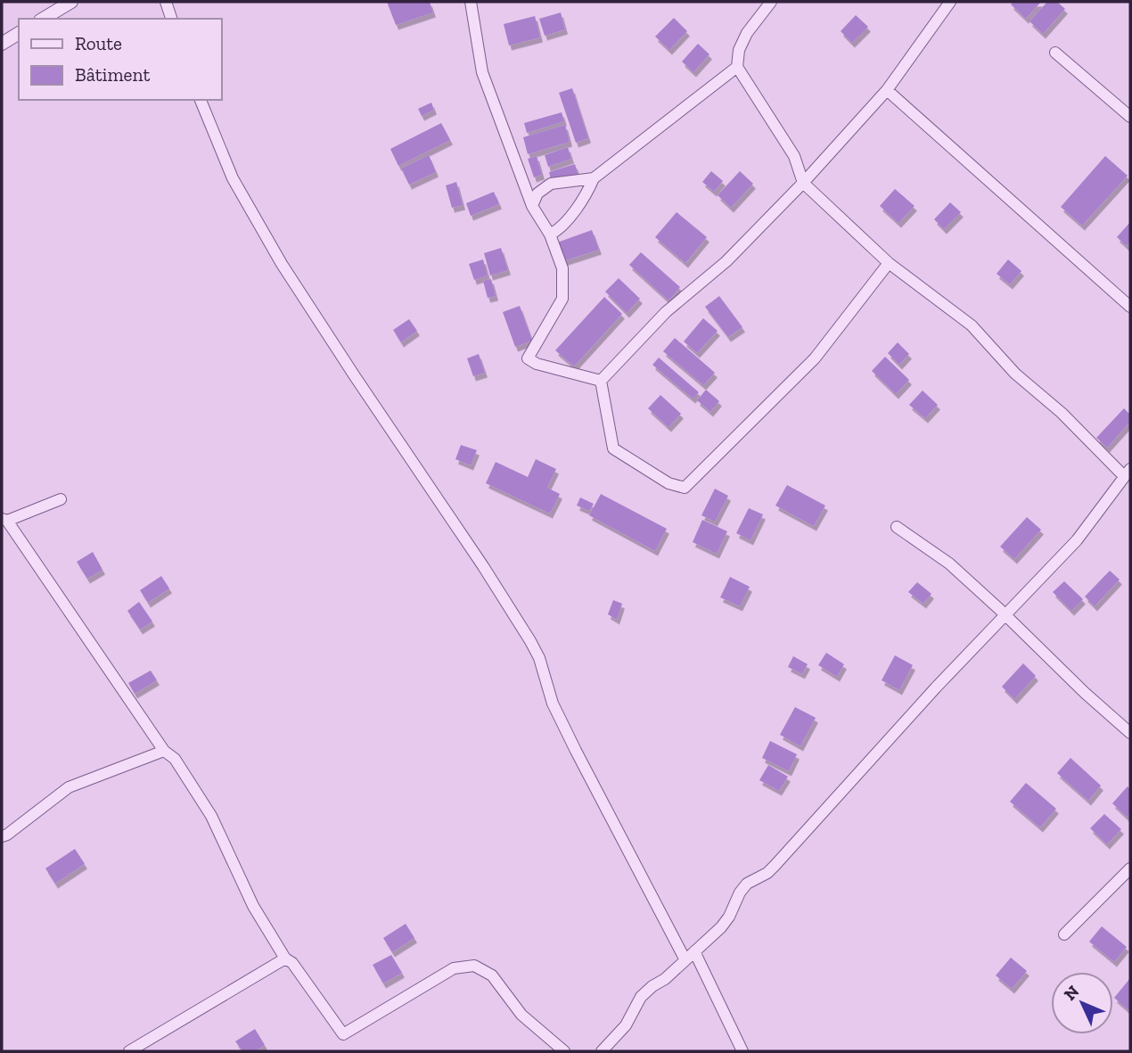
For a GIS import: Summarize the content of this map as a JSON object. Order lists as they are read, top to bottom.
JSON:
{
  "legend": ["Route", "Bâtiment"],
  "north": "top left"
}
